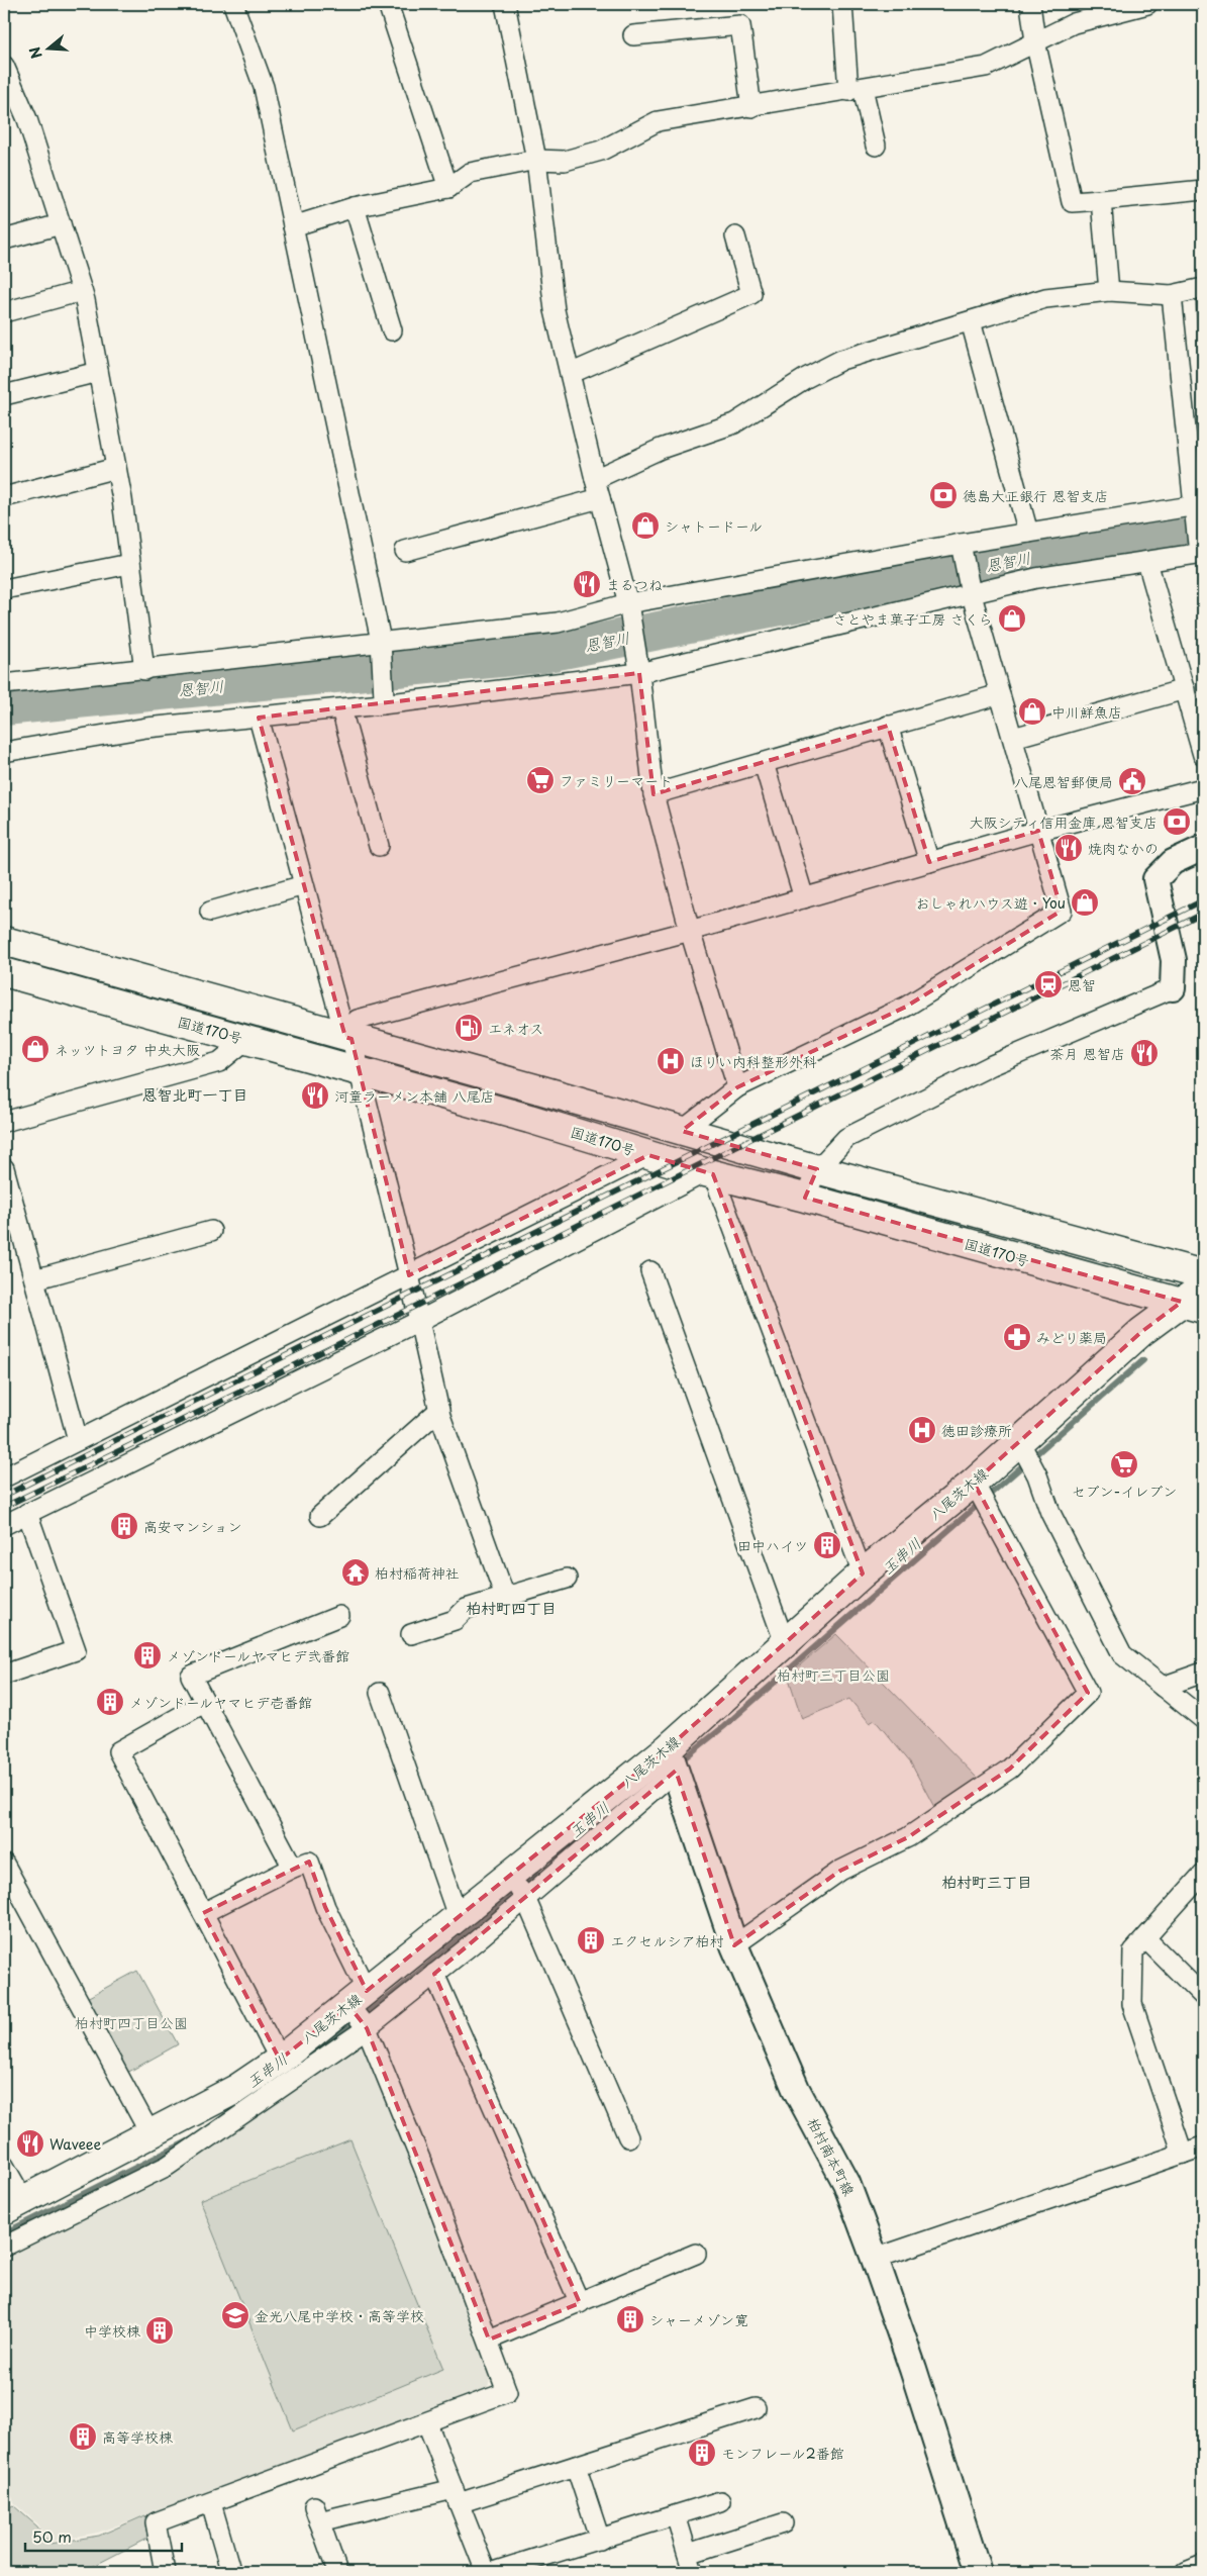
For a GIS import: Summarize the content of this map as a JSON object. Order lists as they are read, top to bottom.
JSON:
{
  "streets": {
    "main road": ["国道170号", "八尾茨木線", "柏村南本町線"]
  },
  "crossings": [
    ["国道170号", "八尾茨木線"],
    ["八尾茨木線", "柏村南本町線"]
  ],
  "districts": ["恩智北町一丁目", "柏村町四丁目", "柏村町三丁目"],
  "water": ["恩智川", "玉串川"],
  "parks": ["柏村町三丁目公園", "柏村町四丁目公園"],
  "places": {
    "bank": ["徳島大正銀行 恩智支店", "大阪シティ信用金庫 恩智支店"],
    "shop": [
      "シャトードール",
      "さとやま菓子工房 さくら",
      "中川鮮魚店",
      "おしゃれハウス遊・You",
      "ネッツトヨタ 中央大阪"
    ],
    "restaurant": [
      "まるつね",
      "焼肉なかの",
      "茶月 恩智店",
      "河童ラーメン本舗 八尾店",
      "Waveee"
    ],
    "supermarket": ["ファミリーマート", "セブン-イレブン"],
    "public building": ["八尾恩智郵便局"],
    "station": ["恩智"],
    "fuel station": ["エネオス"],
    "hospital": ["ほりい内科整形外科", "徳田診療所"],
    "pharmacy": ["みどり薬局"],
    "building": [
      "高安マンション",
      "田中ハイツ",
      "メゾンドールヤマヒデ弐番館",
      "メゾンドールヤマヒデ壱番館",
      "エクセルシア柏村",
      "シャーメゾン寛",
      "中学校棟",
      "高等学校棟",
      "モンフレール2番館"
    ],
    "temple": ["柏村稲荷神社"],
    "school or university": ["金光八尾中学校・高等学校"]
  },
  "scale_bar": "50 m",
  "north": "left"
}
